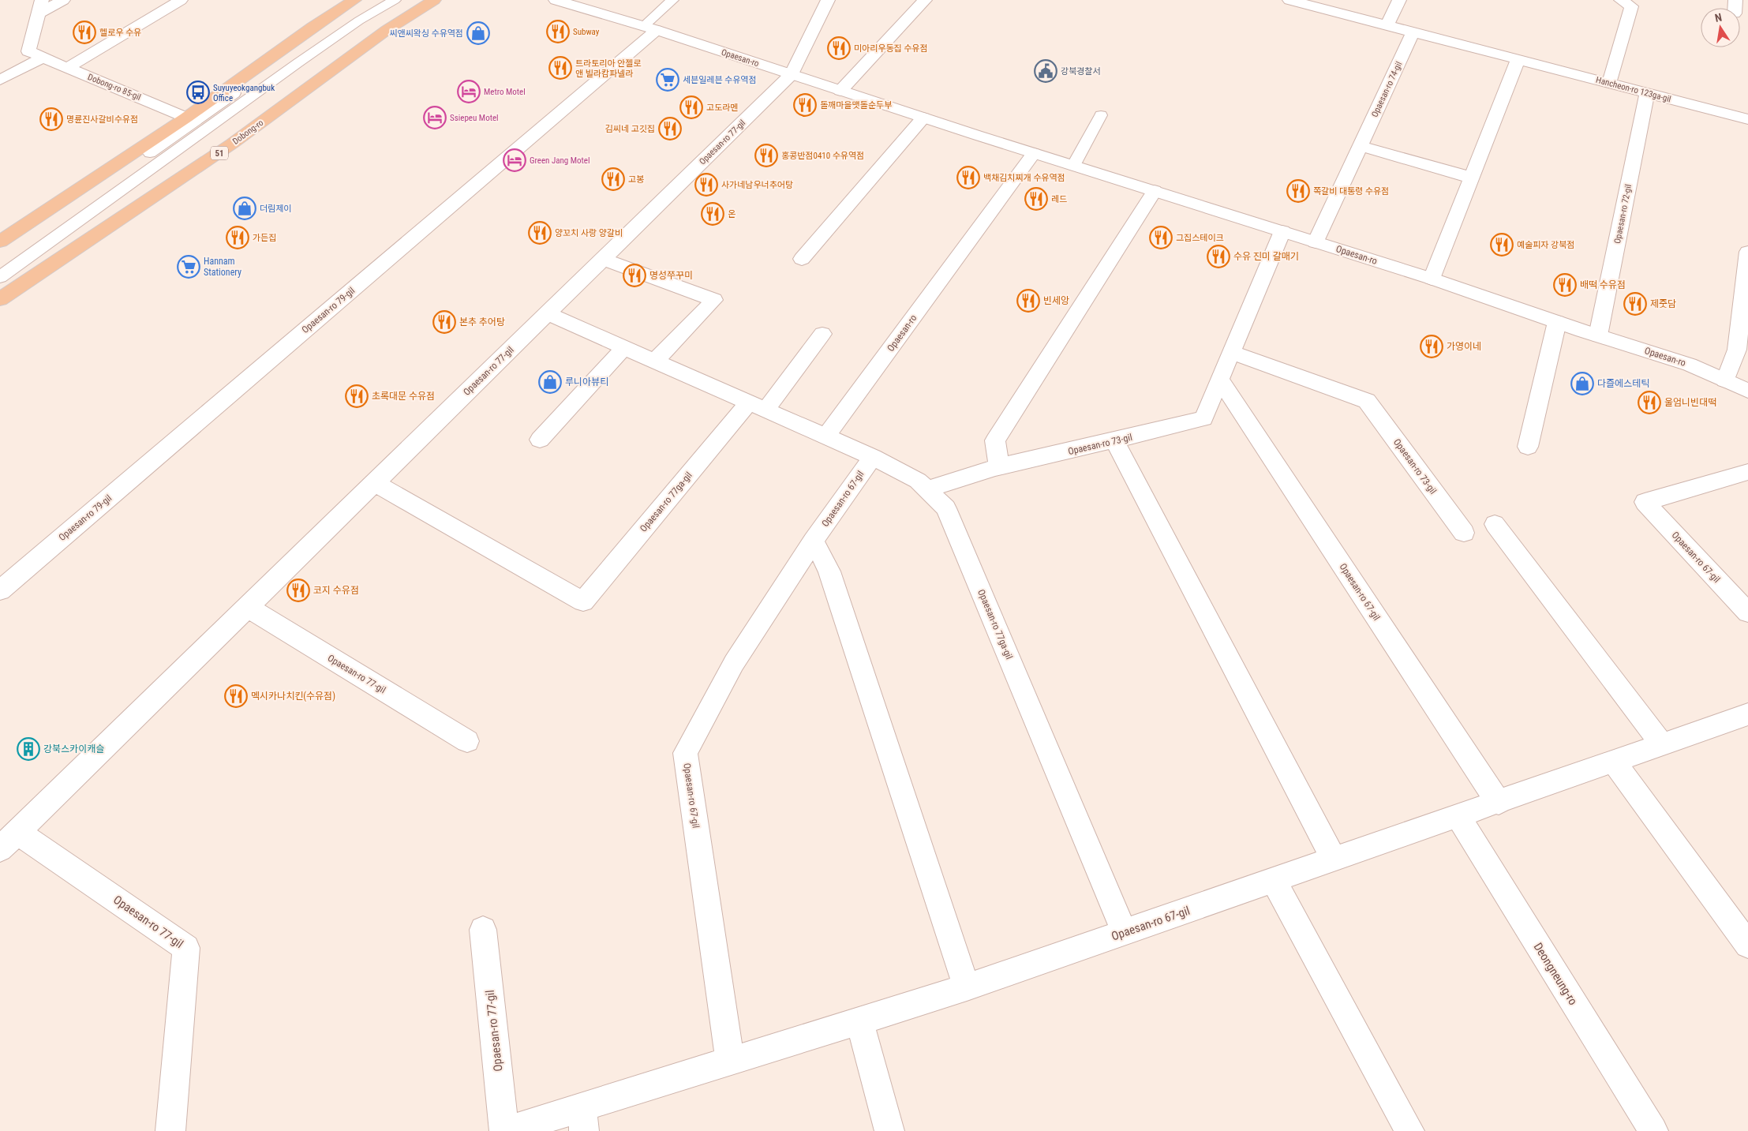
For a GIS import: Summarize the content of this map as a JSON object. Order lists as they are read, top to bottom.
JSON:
{
  "streets": {
    "main road": ["Dobong-ro", "51"],
    "street": [
      "Opaesan-ro",
      "Dobong-ro 85-gil",
      "Opaesan-ro 74-gil",
      "Hancheon-ro 123ga-gil",
      "Opaesan-ro 77-gil",
      "Opaesan-ro 72-gil",
      "Opaesan-ro 79-gil",
      "Opaesan-ro 73-gil",
      "Opaesan-ro 67-gil",
      "Opaesan-ro 77ga-gil",
      "Deongneung-ro"
    ]
  },
  "crossings": [
    ["Opaesan-ro", "Opaesan-ro 74-gil"],
    ["Opaesan-ro", "Opaesan-ro 77-gil"],
    ["Opaesan-ro", "Opaesan-ro 72-gil"],
    ["Opaesan-ro", "Opaesan-ro 79-gil"],
    ["Opaesan-ro", "Opaesan-ro 73-gil"],
    ["Opaesan-ro", "Opaesan-ro 77ga-gil"],
    ["Opaesan-ro 74-gil", "Hancheon-ro 123ga-gil"],
    ["Hancheon-ro 123ga-gil", "Opaesan-ro 72-gil"],
    ["Opaesan-ro 77-gil", "Opaesan-ro 67-gil"],
    ["Opaesan-ro 77-gil", "Opaesan-ro 77ga-gil"],
    ["Opaesan-ro 73-gil", "Opaesan-ro 67-gil"],
    ["Opaesan-ro 73-gil", "Opaesan-ro 77ga-gil"],
    ["Opaesan-ro 67-gil", "Opaesan-ro 77ga-gil"],
    ["Opaesan-ro 67-gil", "Deongneung-ro"]
  ],
  "places": {
    "restaurant": [
      "Subway",
      "헬로우 수유",
      "미아리우동집 수유점",
      "트라토리아 안젤로 앤 빌라캄파넬라",
      "돌깨마을맷돌순두부",
      "고도라멘",
      "명륜진사갈비수유점",
      "김씨네 고깃집",
      "홍콩반점0410 수유역점",
      "백채김치찌개 수유역점",
      "고봉",
      "사가네남우너추어탕",
      "쪽갈비 대통령 수유점",
      "레드",
      "온",
      "양꼬치 사랑 양갈비",
      "가든집",
      "그집스테이크",
      "예술피자 강북점",
      "수유 진미 갈매기",
      "명성쭈꾸미",
      "배떡 수유점",
      "빈세앙",
      "제줏담",
      "본추 추어탕",
      "가영이네",
      "초록대문 수유점",
      "울엄니빈대떡",
      "코지 수유점",
      "멕시카나치킨(수유점)"
    ],
    "shop": [
      "씨앤씨왁싱 수유역점",
      "더림제이",
      "루니아뷰티",
      "다즐에스테틱"
    ],
    "public building": ["강북경찰서"],
    "supermarket": ["세븐일레븐 수유역점", "Hannam Stationery"],
    "hotel": ["Metro Motel", "Ssiepeu Motel", "Green Jang Motel"],
    "bus stop": ["Suyuyeokgangbuk Office"],
    "building": ["강북스카이캐슬"]
  },
  "north": "top"
}
